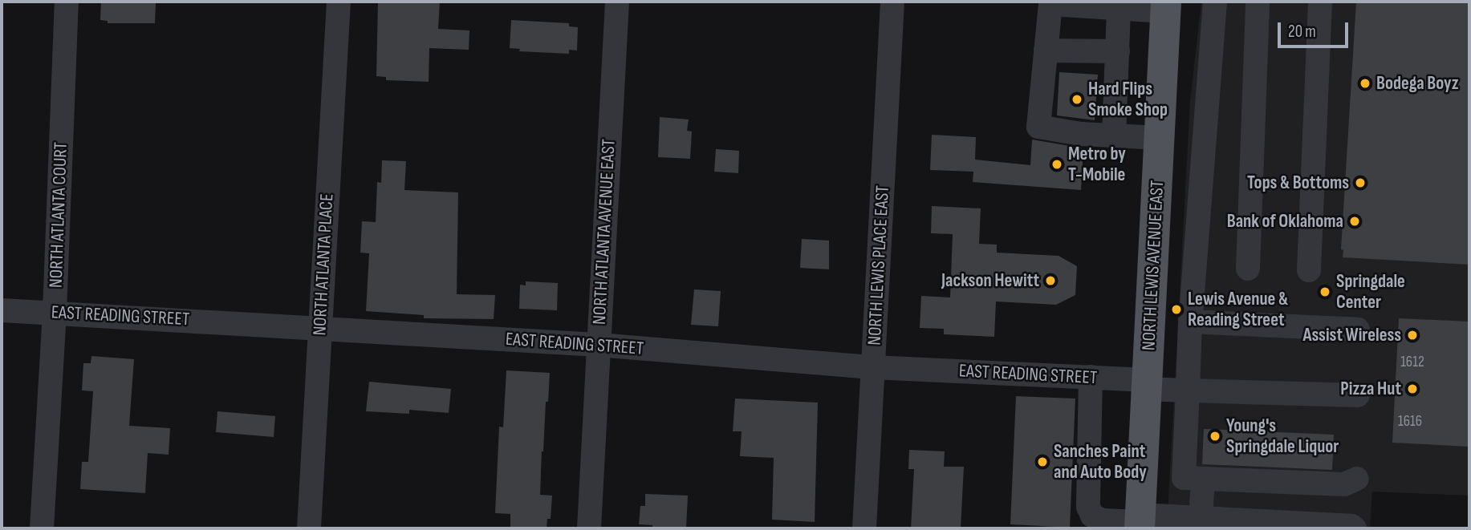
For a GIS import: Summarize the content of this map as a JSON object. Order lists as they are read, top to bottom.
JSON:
{
  "streets": {
    "main road": ["NORTH LEWIS AVENUE EAST"],
    "street": [
      "NORTH ATLANTA COURT",
      "NORTH ATLANTA AVENUE EAST",
      "NORTH ATLANTA PLACE",
      "NORTH LEWIS PLACE EAST",
      "EAST READING STREET"
    ]
  },
  "crossings": [
    ["NORTH ATLANTA COURT", "EAST READING STREET"],
    ["NORTH ATLANTA AVENUE EAST", "EAST READING STREET"],
    ["NORTH ATLANTA PLACE", "EAST READING STREET"],
    ["NORTH LEWIS PLACE EAST", "EAST READING STREET"],
    ["NORTH LEWIS AVENUE EAST", "EAST READING STREET"]
  ],
  "places": [
    "Bodega Boyz",
    "Hard Flips Smoke Shop",
    "Metro by T-Mobile",
    "Tops & Bottoms",
    "Bank of Oklahoma",
    "Jackson Hewitt",
    "Springdale Center",
    "Lewis Avenue & Reading Street",
    "Assist Wireless",
    "Pizza Hut",
    "Young's Springdale Liquor",
    "Sanches Paint and Auto Body"
  ],
  "house_numbers": ["1612", "1616"],
  "scale_bar": "20 m"
}
